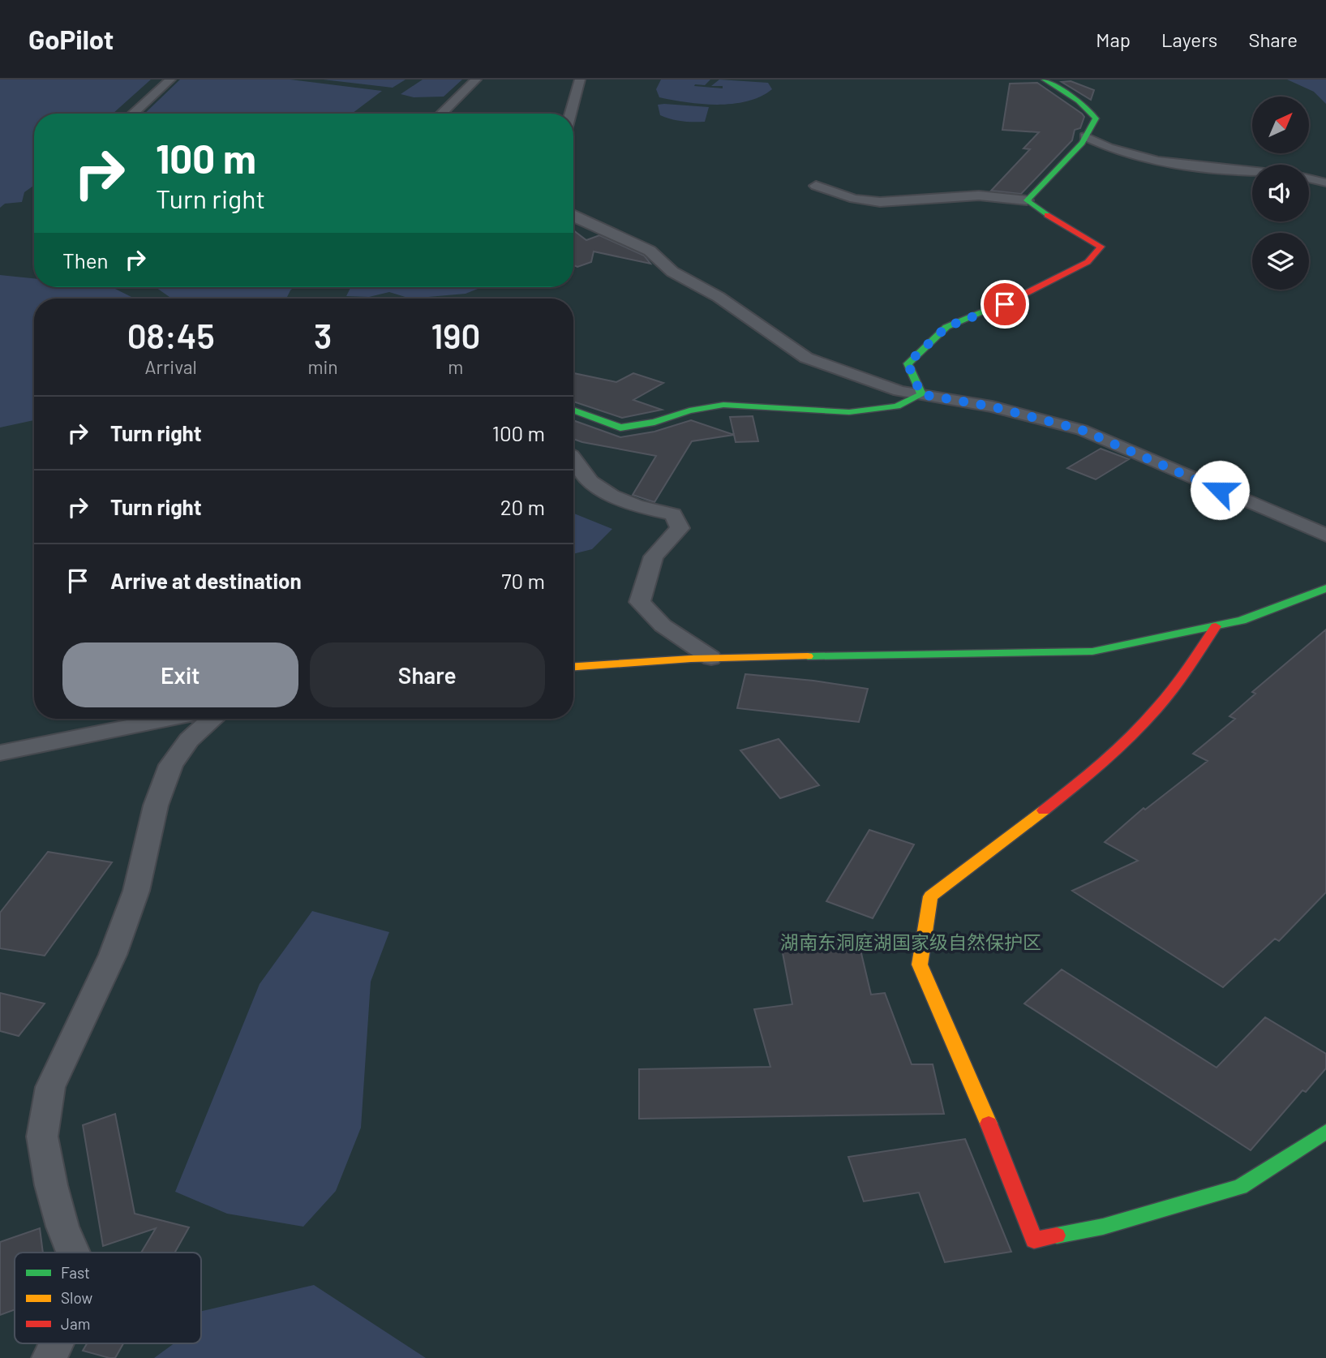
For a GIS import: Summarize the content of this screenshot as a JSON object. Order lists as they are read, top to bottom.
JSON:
{
  "parks": ["湖南东洞庭湖国家级自然保护区"],
  "legend": ["Fast", "Slow", "Jam"],
  "north": "top right",
  "page": {
    "header": "GoPilot",
    "nav": ["Map", "Layers", "Share"],
    "turn": ["100 m", "Turn right"],
    "then": "Then",
    "eta": [
      "08:45",
      "Arrival",
      "3",
      "min",
      "190",
      "m"
    ],
    "list": [
      {
        "name": "Turn right",
        "value": "100 m"
      },
      {
        "name": "Turn right",
        "value": "20 m"
      },
      {
        "name": "Arrive at destination",
        "value": "70 m"
      }
    ],
    "buttons": ["Exit", "Share"]
  }
}
